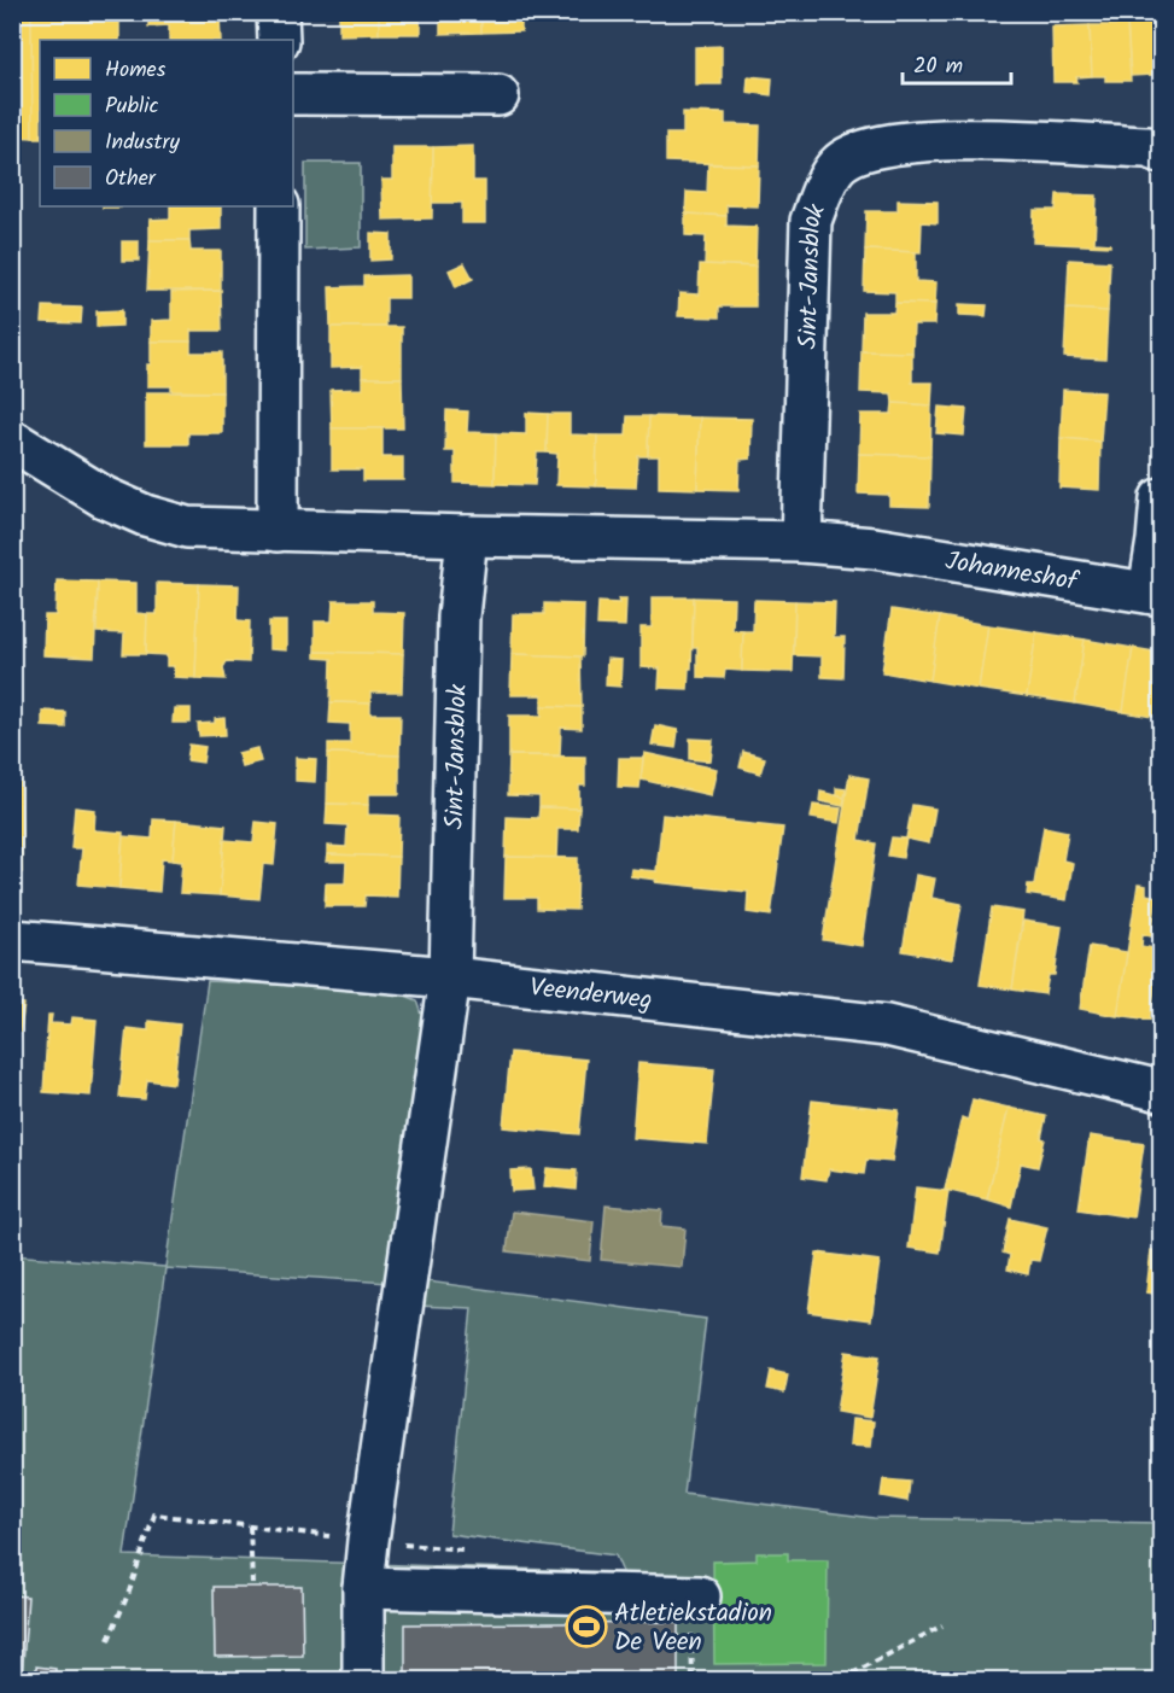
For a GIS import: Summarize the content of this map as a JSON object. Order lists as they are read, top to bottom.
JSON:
{
  "streets": {
    "street": ["Sint-Jansblok", "Johanneshof", "Veenderweg"]
  },
  "crossings": [
    ["Sint-Jansblok", "Johanneshof"],
    ["Sint-Jansblok", "Veenderweg"]
  ],
  "places": {
    "sports": ["Atletiekstadion De Veen"]
  },
  "legend": [
    "Homes",
    "Public",
    "Industry",
    "Other"
  ],
  "scale_bar": "20 m"
}
